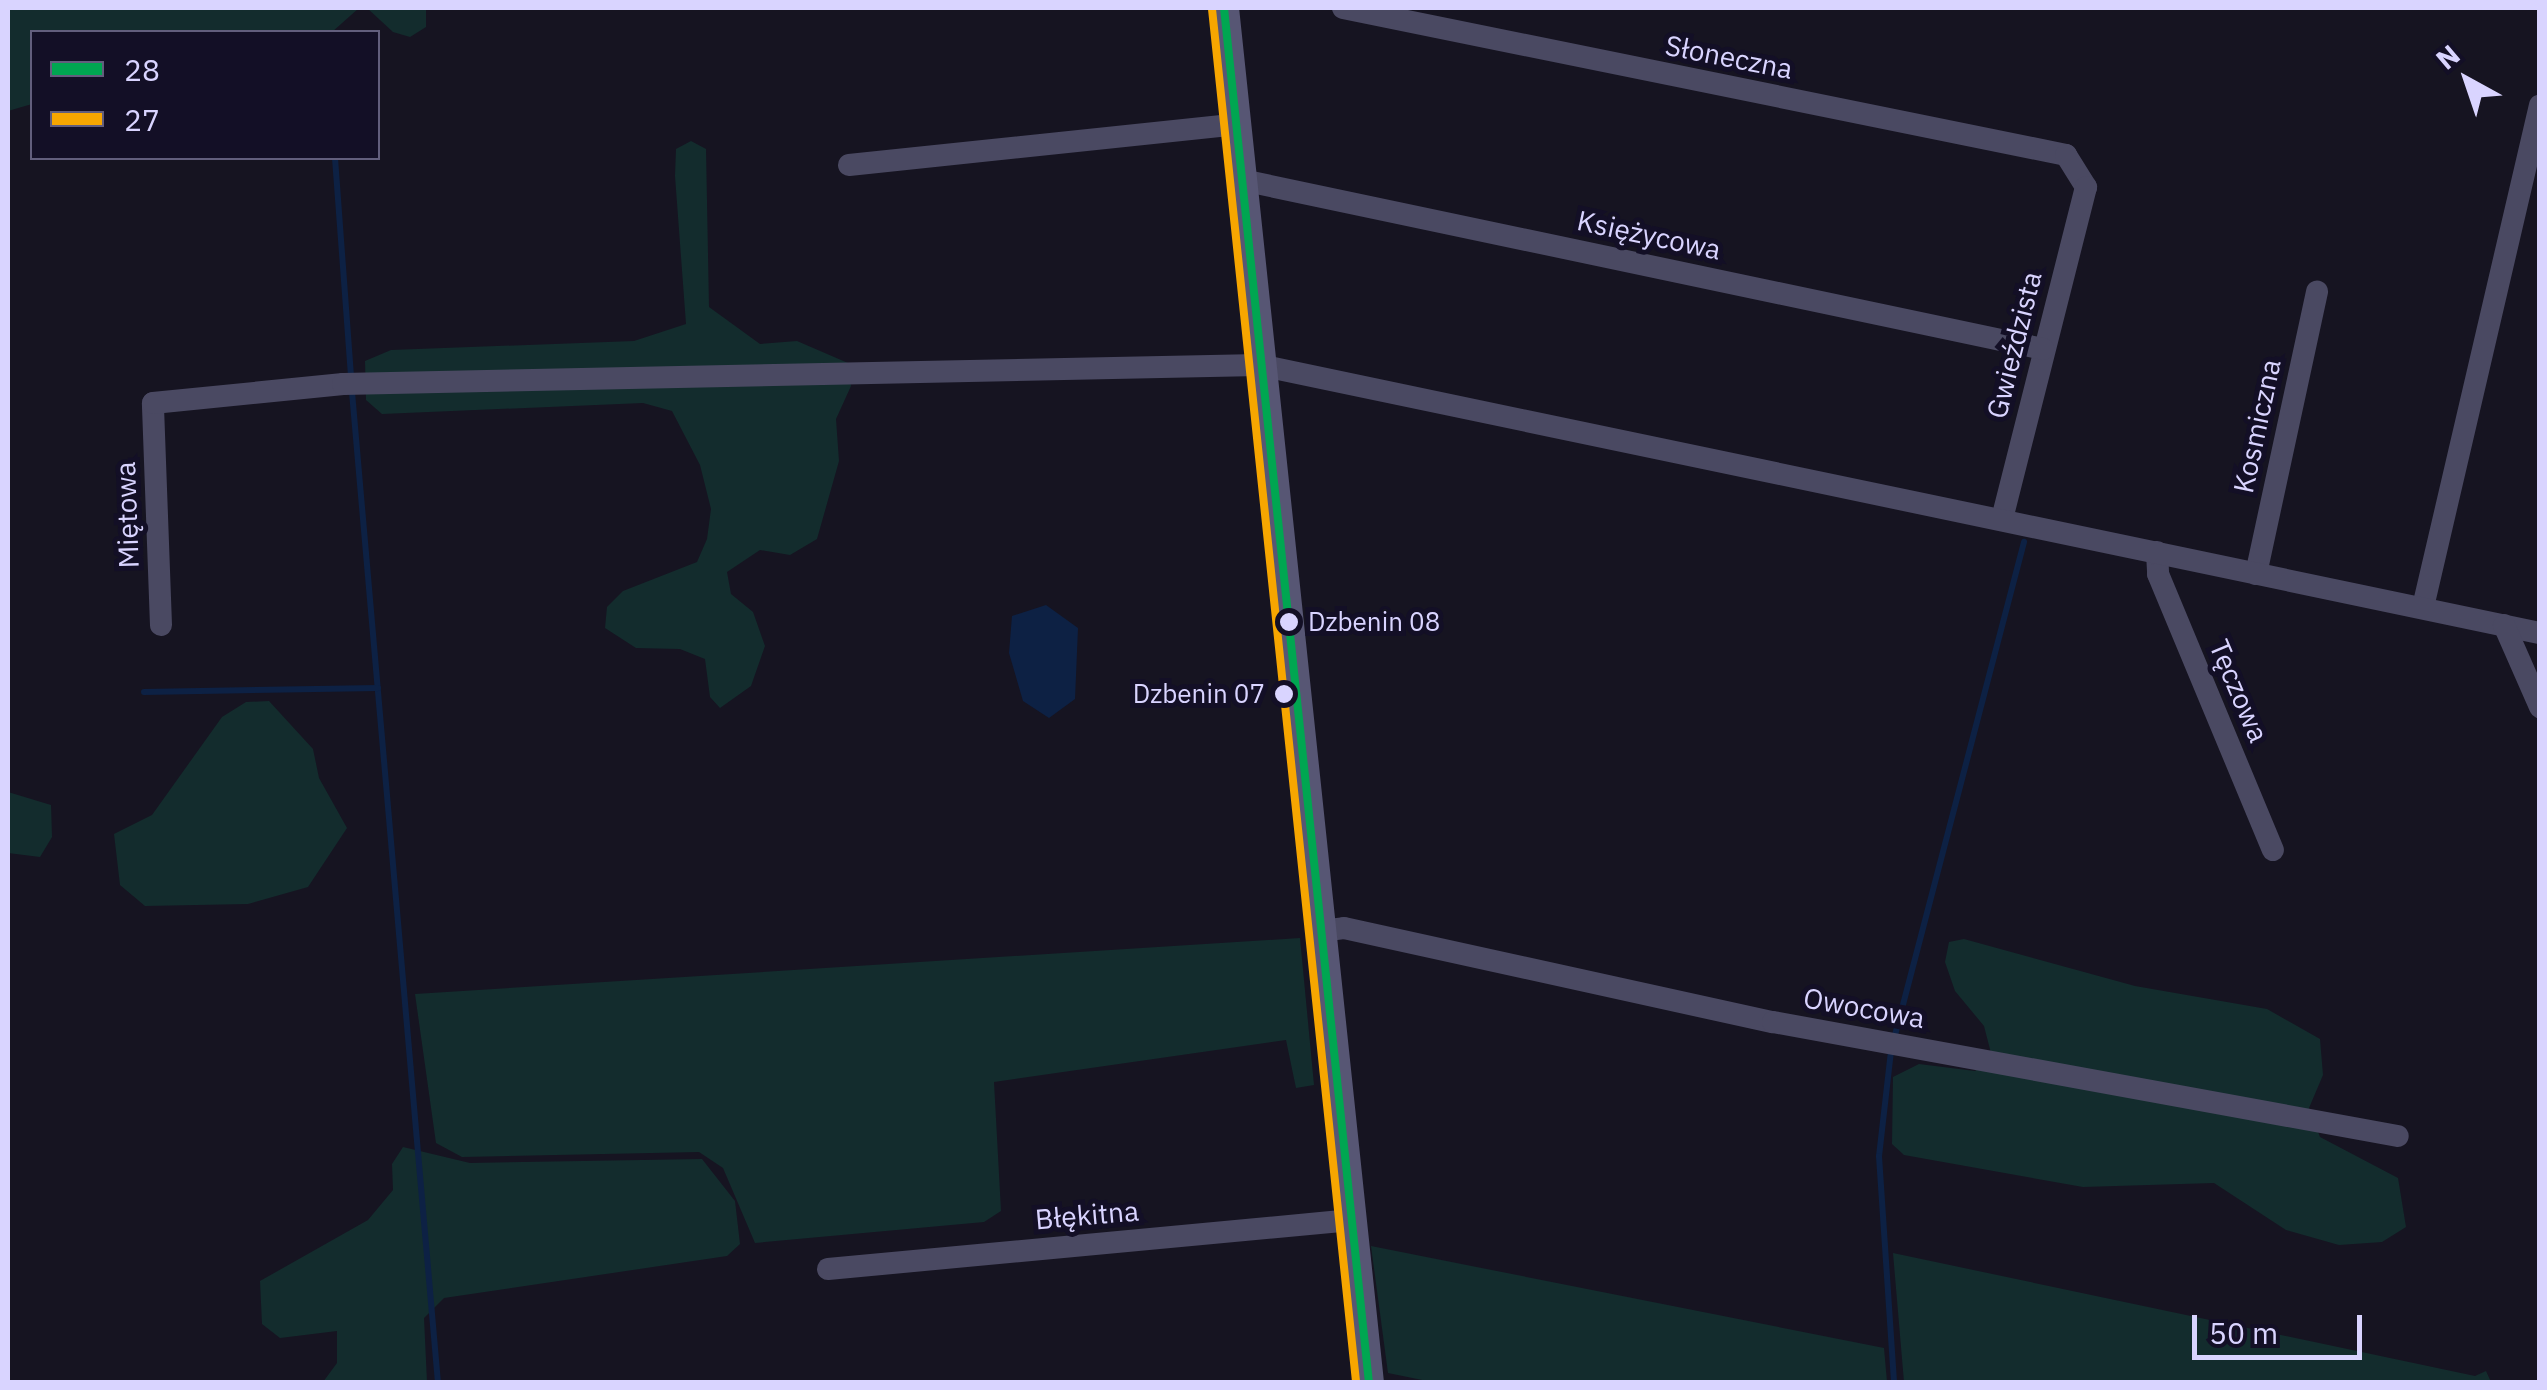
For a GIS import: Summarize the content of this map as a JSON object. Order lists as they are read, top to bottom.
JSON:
{
  "streets": {
    "street": [
      "Słoneczna",
      "Księżycowa",
      "Gwieździsta",
      "Kosmiczna",
      "Miętowa",
      "Tęczowa",
      "Owocowa",
      "Błękitna"
    ]
  },
  "crossings": [
    ["Słoneczna", "Gwieździsta"],
    ["Księżycowa", "Gwieździsta"]
  ],
  "places": ["Dzbenin 08", "Dzbenin 07"],
  "lines": ["transit line 28", "transit line 27"],
  "legend": ["28", "27"],
  "scale_bar": "50 m",
  "north": "top left"
}
